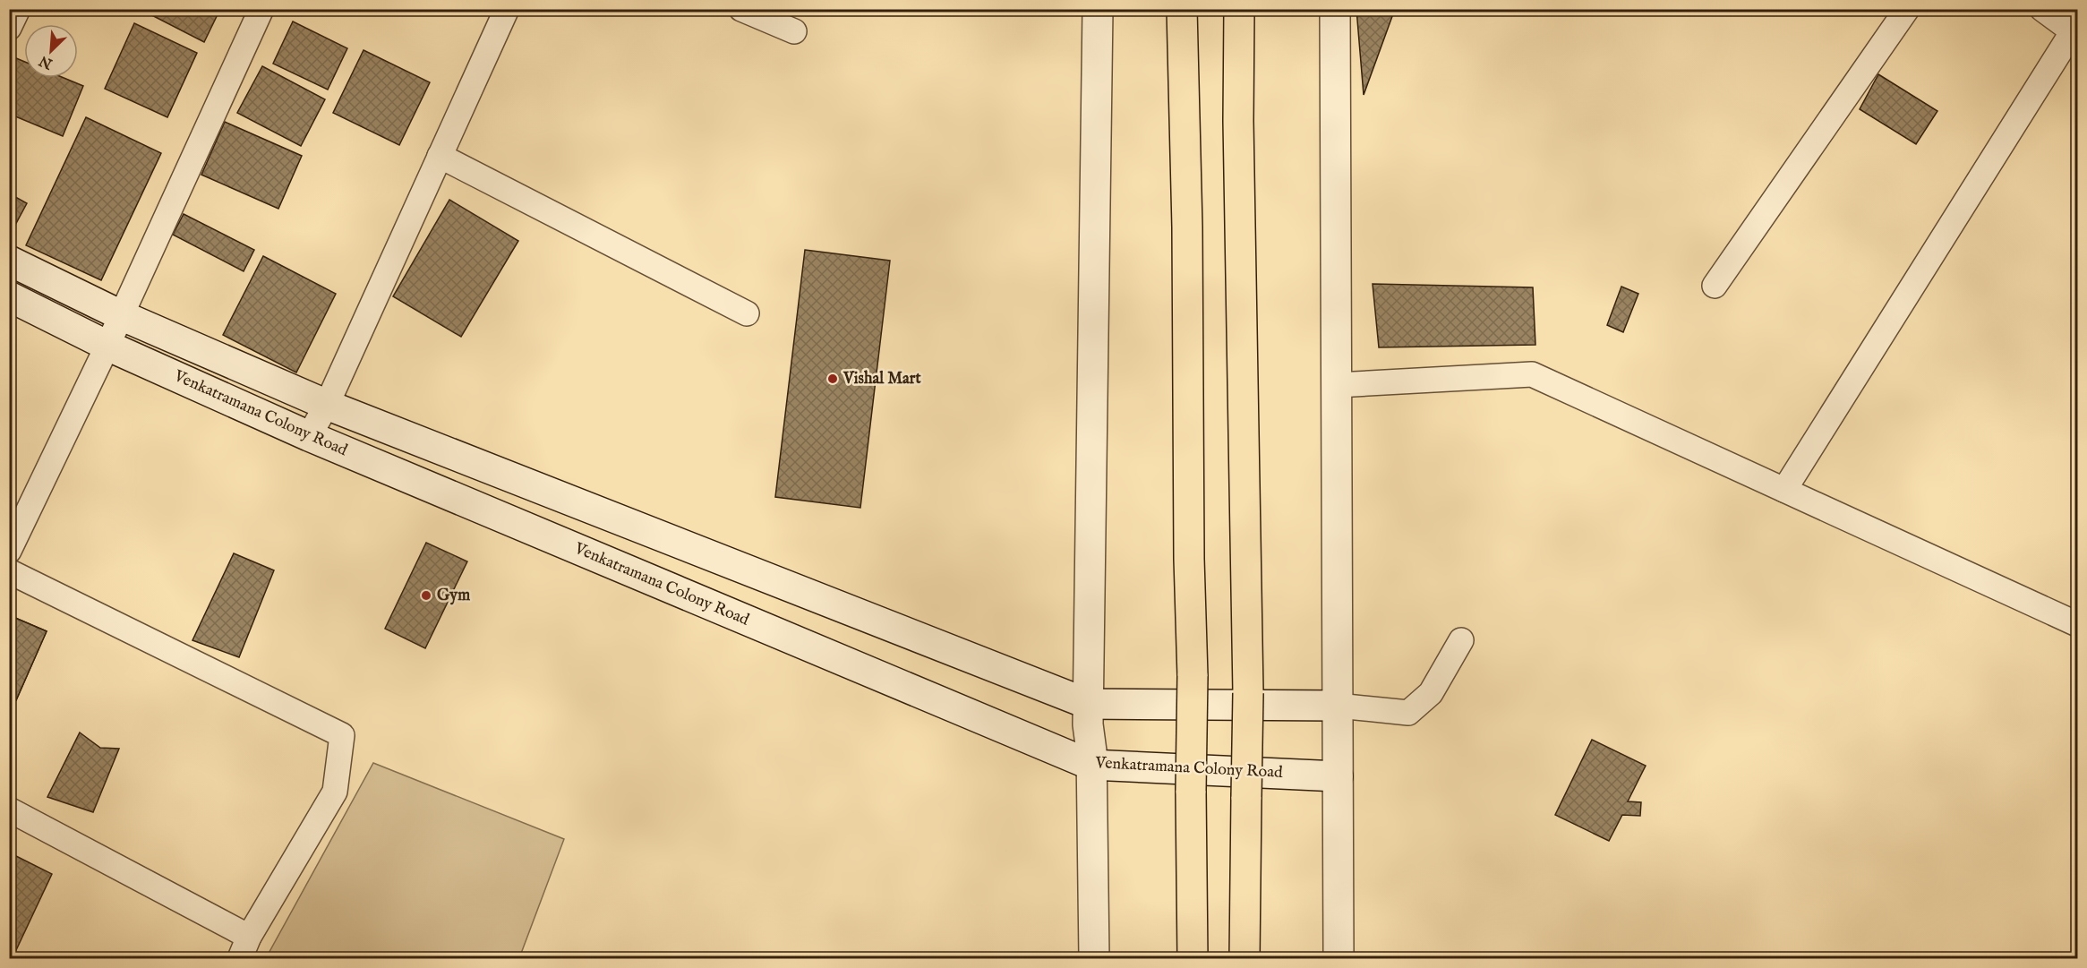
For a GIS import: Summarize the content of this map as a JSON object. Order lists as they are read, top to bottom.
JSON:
{
  "streets": {
    "main road": ["Venkatramana Colony Road"]
  },
  "places": ["Vishal Mart", "Gym"],
  "north": "bottom left"
}
